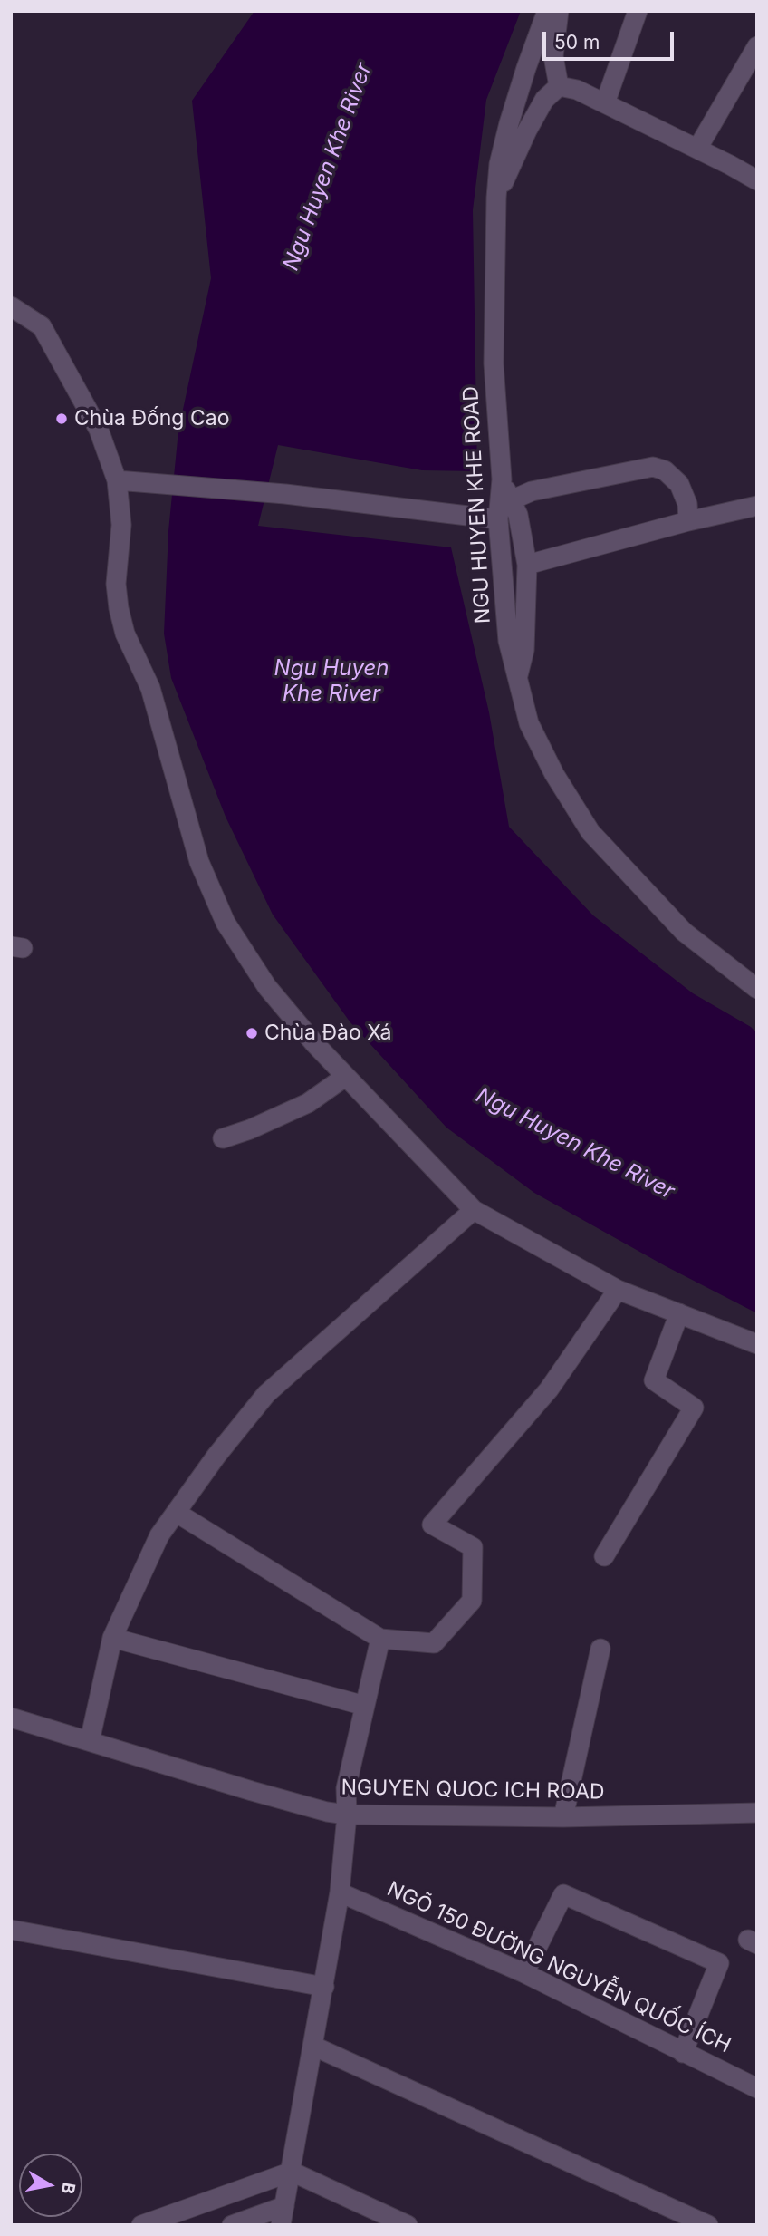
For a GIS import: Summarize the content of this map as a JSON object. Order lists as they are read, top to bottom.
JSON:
{
  "streets": {
    "street": ["NGU HUYEN KHE ROAD", "NGUYEN QUOC ICH ROAD", "NGÕ 150 ĐƯỜNG NGUYỄN QUỐC ÍCH"]
  },
  "water": ["Ngu Huyen Khe River"],
  "places": ["Chùa Đống Cao", "Chùa Đào Xá"],
  "scale_bar": "50 m",
  "north": "right"
}
